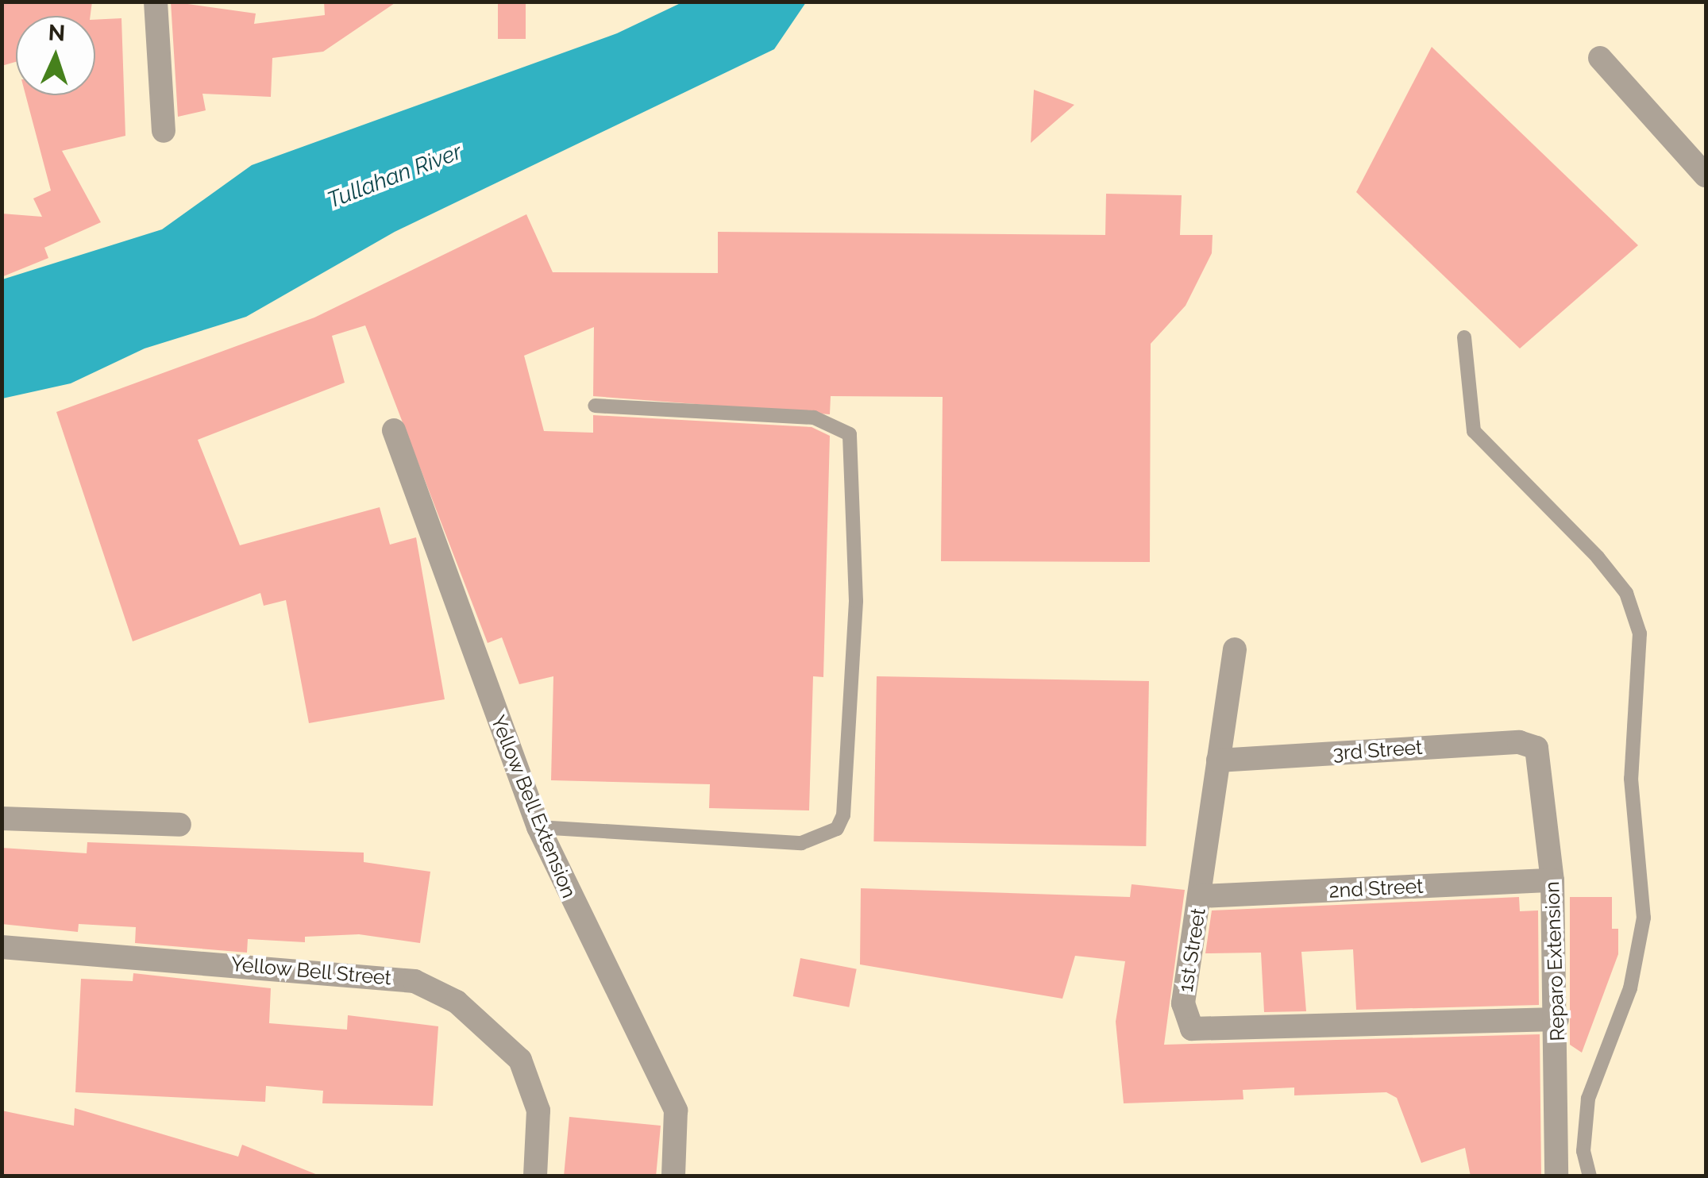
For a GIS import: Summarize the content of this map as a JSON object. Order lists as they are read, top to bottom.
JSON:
{
  "streets": {
    "street": [
      "3rd Street",
      "Yellow Bell Extension",
      "2nd Street",
      "1st Street",
      "Reparo Extension",
      "Yellow Bell Street"
    ]
  },
  "crossings": [
    ["3rd Street", "1st Street"],
    ["3rd Street", "Reparo Extension"],
    ["2nd Street", "1st Street"],
    ["2nd Street", "Reparo Extension"],
    ["1st Street", "Reparo Extension"]
  ],
  "water": ["Tullahan River"],
  "north": "top"
}
